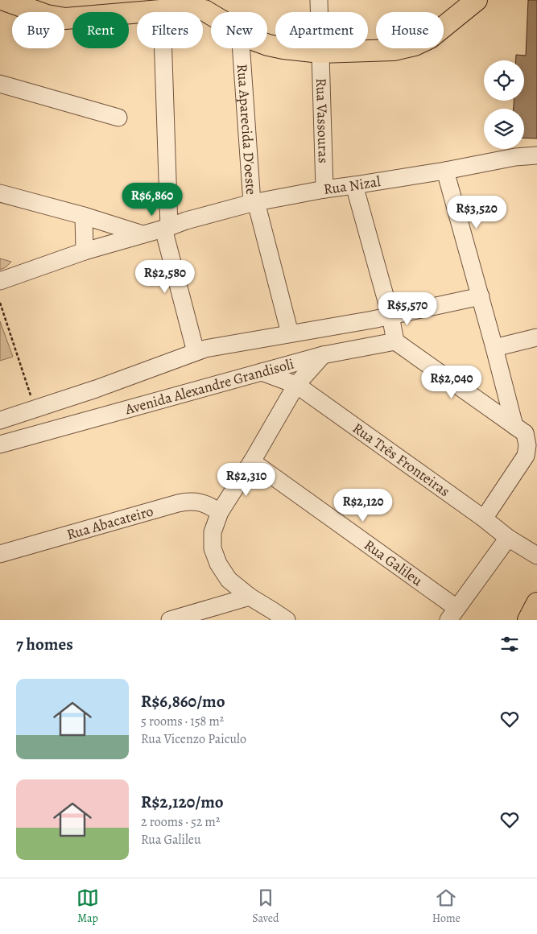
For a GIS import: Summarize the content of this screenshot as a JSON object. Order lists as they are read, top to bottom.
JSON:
{
  "streets": {
    "street": [
      "Rua Vassouras",
      "Rua Aparecida D'oeste",
      "Rua Nizal",
      "Avenida Alexandre Grandisoli",
      "Rua Três Fronteiras",
      "Rua Abacateiro",
      "Rua Galileu"
    ]
  },
  "crossings": [
    ["Rua Vassouras", "Rua Nizal"],
    ["Rua Aparecida D'oeste", "Rua Nizal"],
    ["Rua Aparecida D'oeste", "Avenida Alexandre Grandisoli"],
    ["Avenida Alexandre Grandisoli", "Rua Três Fronteiras"]
  ],
  "page": {
    "chip": [
      "Buy",
      "Rent",
      "Filters",
      "New",
      "Apartment",
      "House"
    ],
    "price": [
      "R$6,860",
      "R$3,520",
      "R$2,580",
      "R$5,570",
      "R$2,040",
      "R$2,310",
      "R$2,120"
    ],
    "heading": "7 homes",
    "list": [
      {
        "name": "R$6,860/mo",
        "note": "5 rooms · 158 m² · Rua Vicenzo Paiculo"
      },
      {
        "name": "R$2,120/mo",
        "note": "2 rooms · 52 m² · Rua Galileu"
      }
    ],
    "tabs": ["Map", "Saved", "Home"]
  }
}
